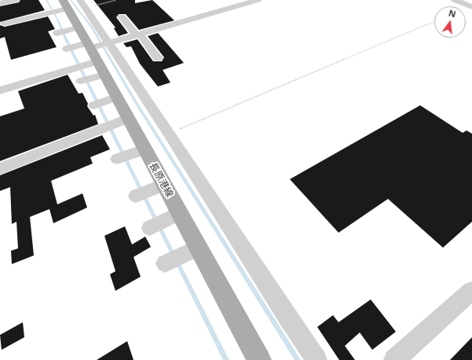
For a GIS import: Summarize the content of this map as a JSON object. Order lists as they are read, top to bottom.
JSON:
{
  "streets": {
    "main road": ["長原港線"]
  },
  "north": "top"
}
